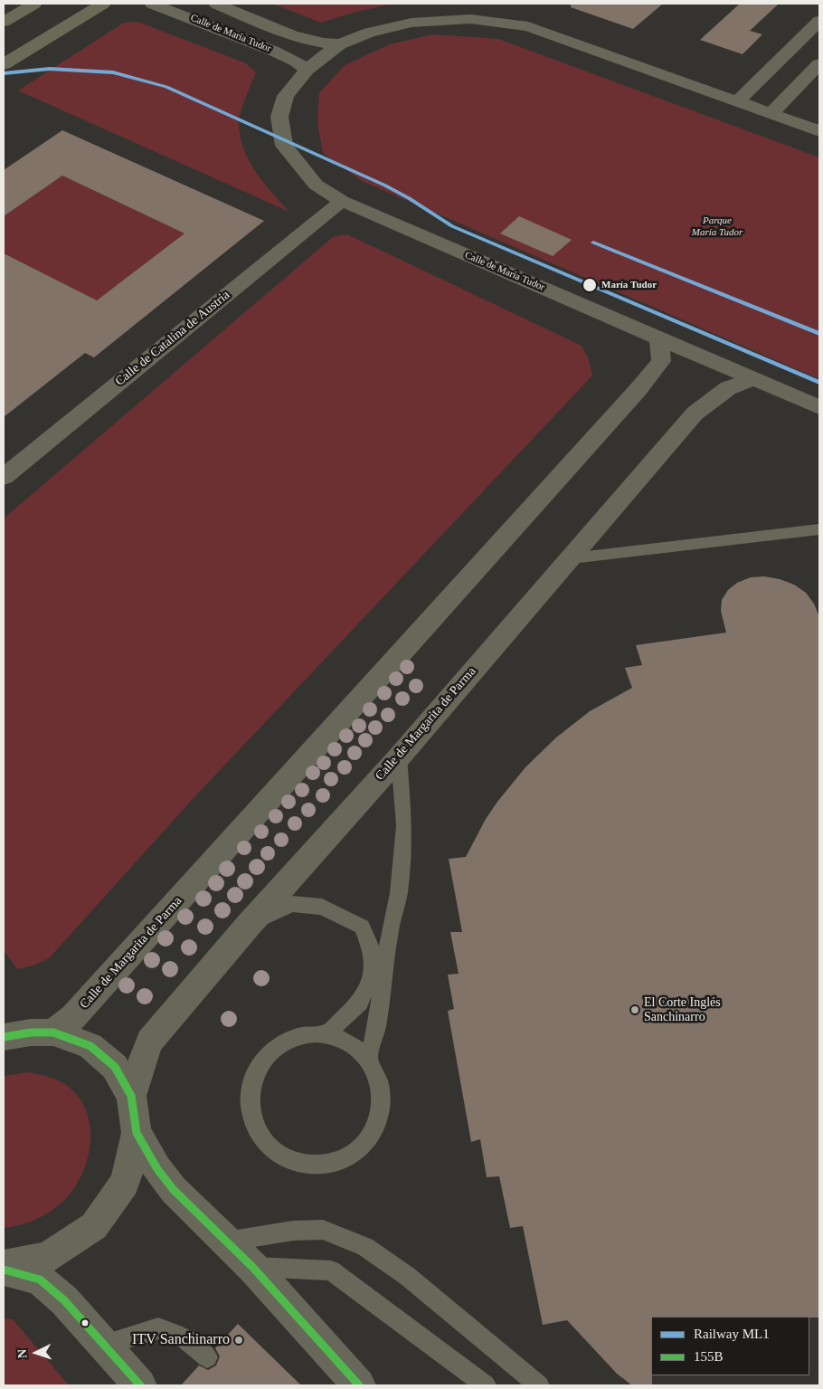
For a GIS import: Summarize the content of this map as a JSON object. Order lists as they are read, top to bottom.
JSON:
{
  "streets": {
    "street": ["Calle de María Tudor", "Calle de Catalina de Austria", "Calle de Margarita de Parma"]
  },
  "crossings": [
    ["Calle de María Tudor", "Calle de Catalina de Austria"],
    ["Calle de María Tudor", "Calle de Margarita de Parma"]
  ],
  "parks": ["Parque María Tudor"],
  "places": ["María Tudor", "El Corte Inglés Sanchinarro", "ITV Sanchinarro"],
  "lines": ["rail line ML1", "transit line 155B"],
  "legend": ["Railway ML1", "155B"],
  "north": "left"
}
